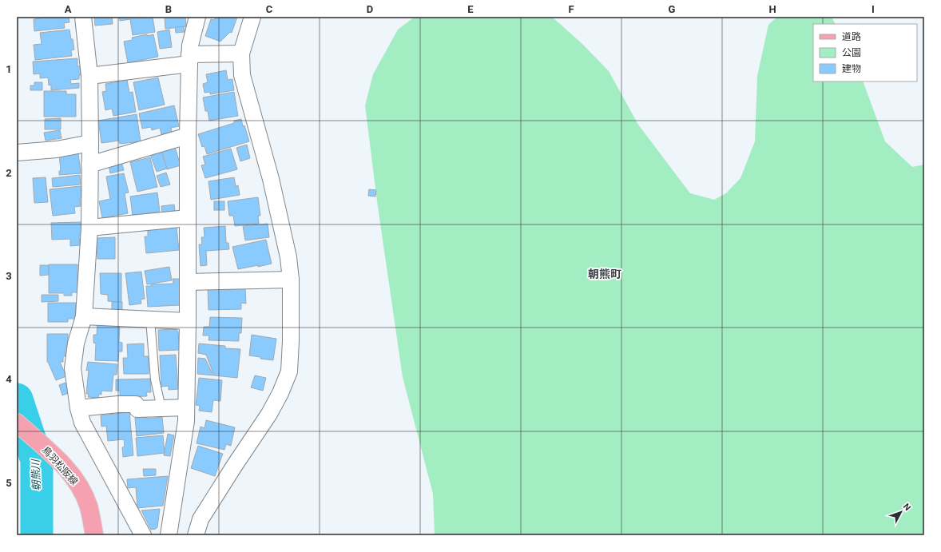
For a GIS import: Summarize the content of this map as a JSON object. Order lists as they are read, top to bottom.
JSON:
{
  "streets": {
    "main road": ["鳥羽松阪線"]
  },
  "districts": ["朝熊町"],
  "water": ["朝熊川"],
  "legend": ["道路", "公園", "建物"],
  "north": "top right",
  "grid": {
    "columns": [
      "A",
      "B",
      "C",
      "D",
      "E",
      "F",
      "G",
      "H",
      "I"
    ],
    "rows": [
      "1",
      "2",
      "3",
      "4",
      "5"
    ]
  }
}
